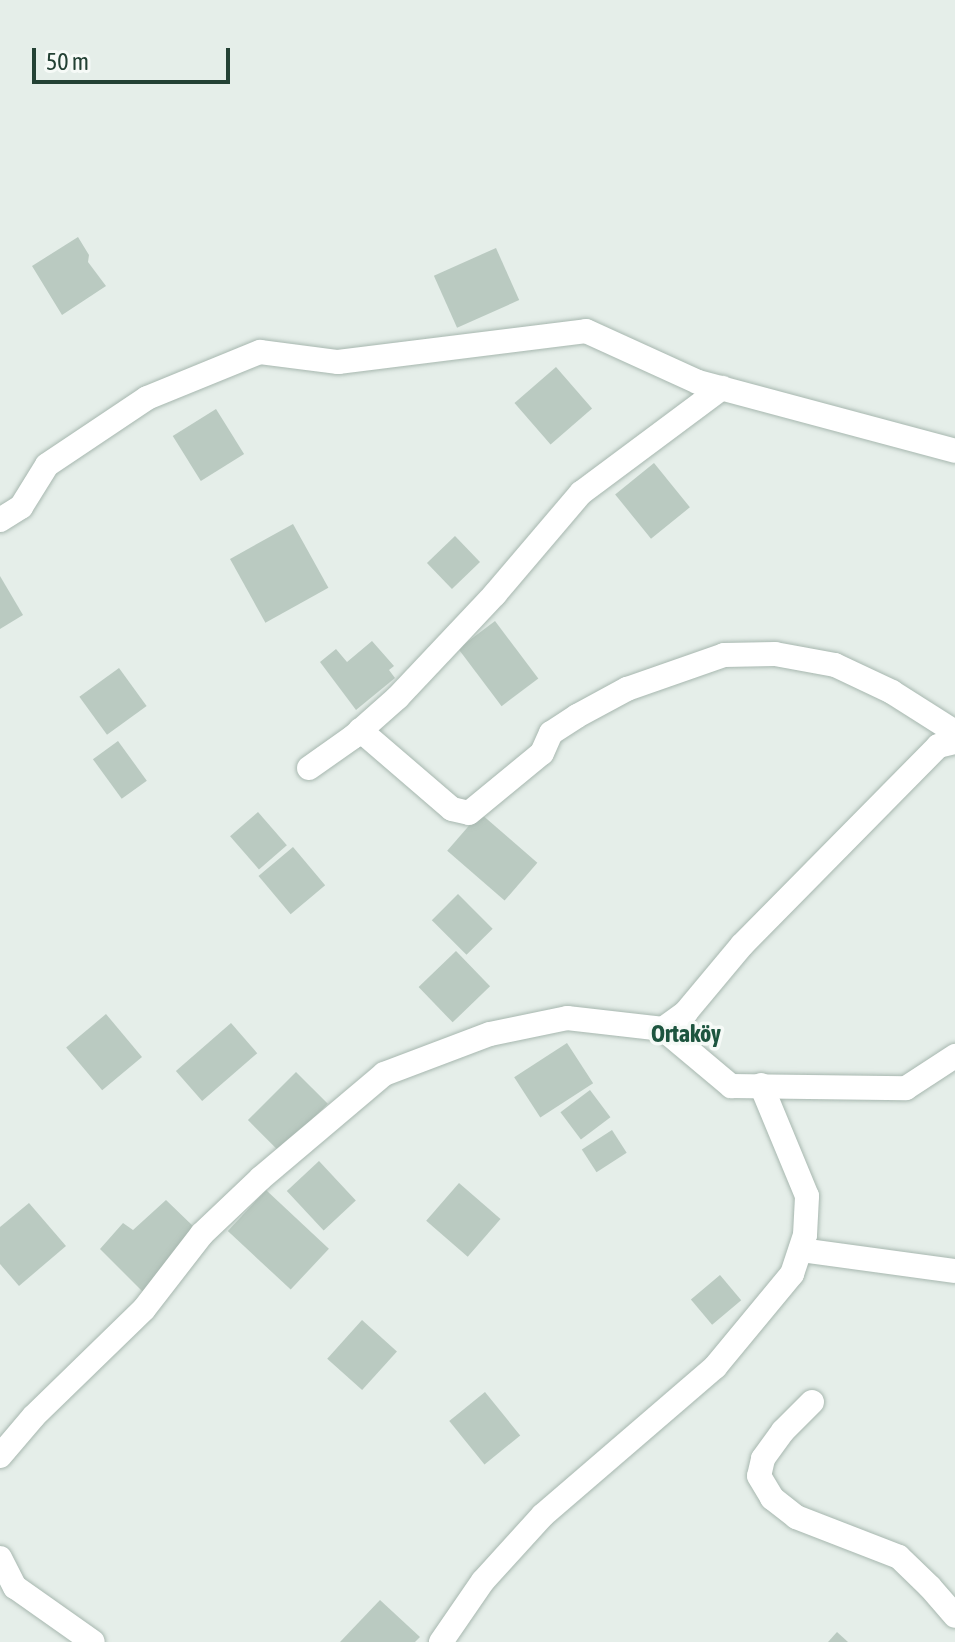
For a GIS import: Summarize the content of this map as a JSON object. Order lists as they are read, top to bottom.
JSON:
{
  "districts": ["Ortaköy"],
  "scale_bar": "50 m"
}
